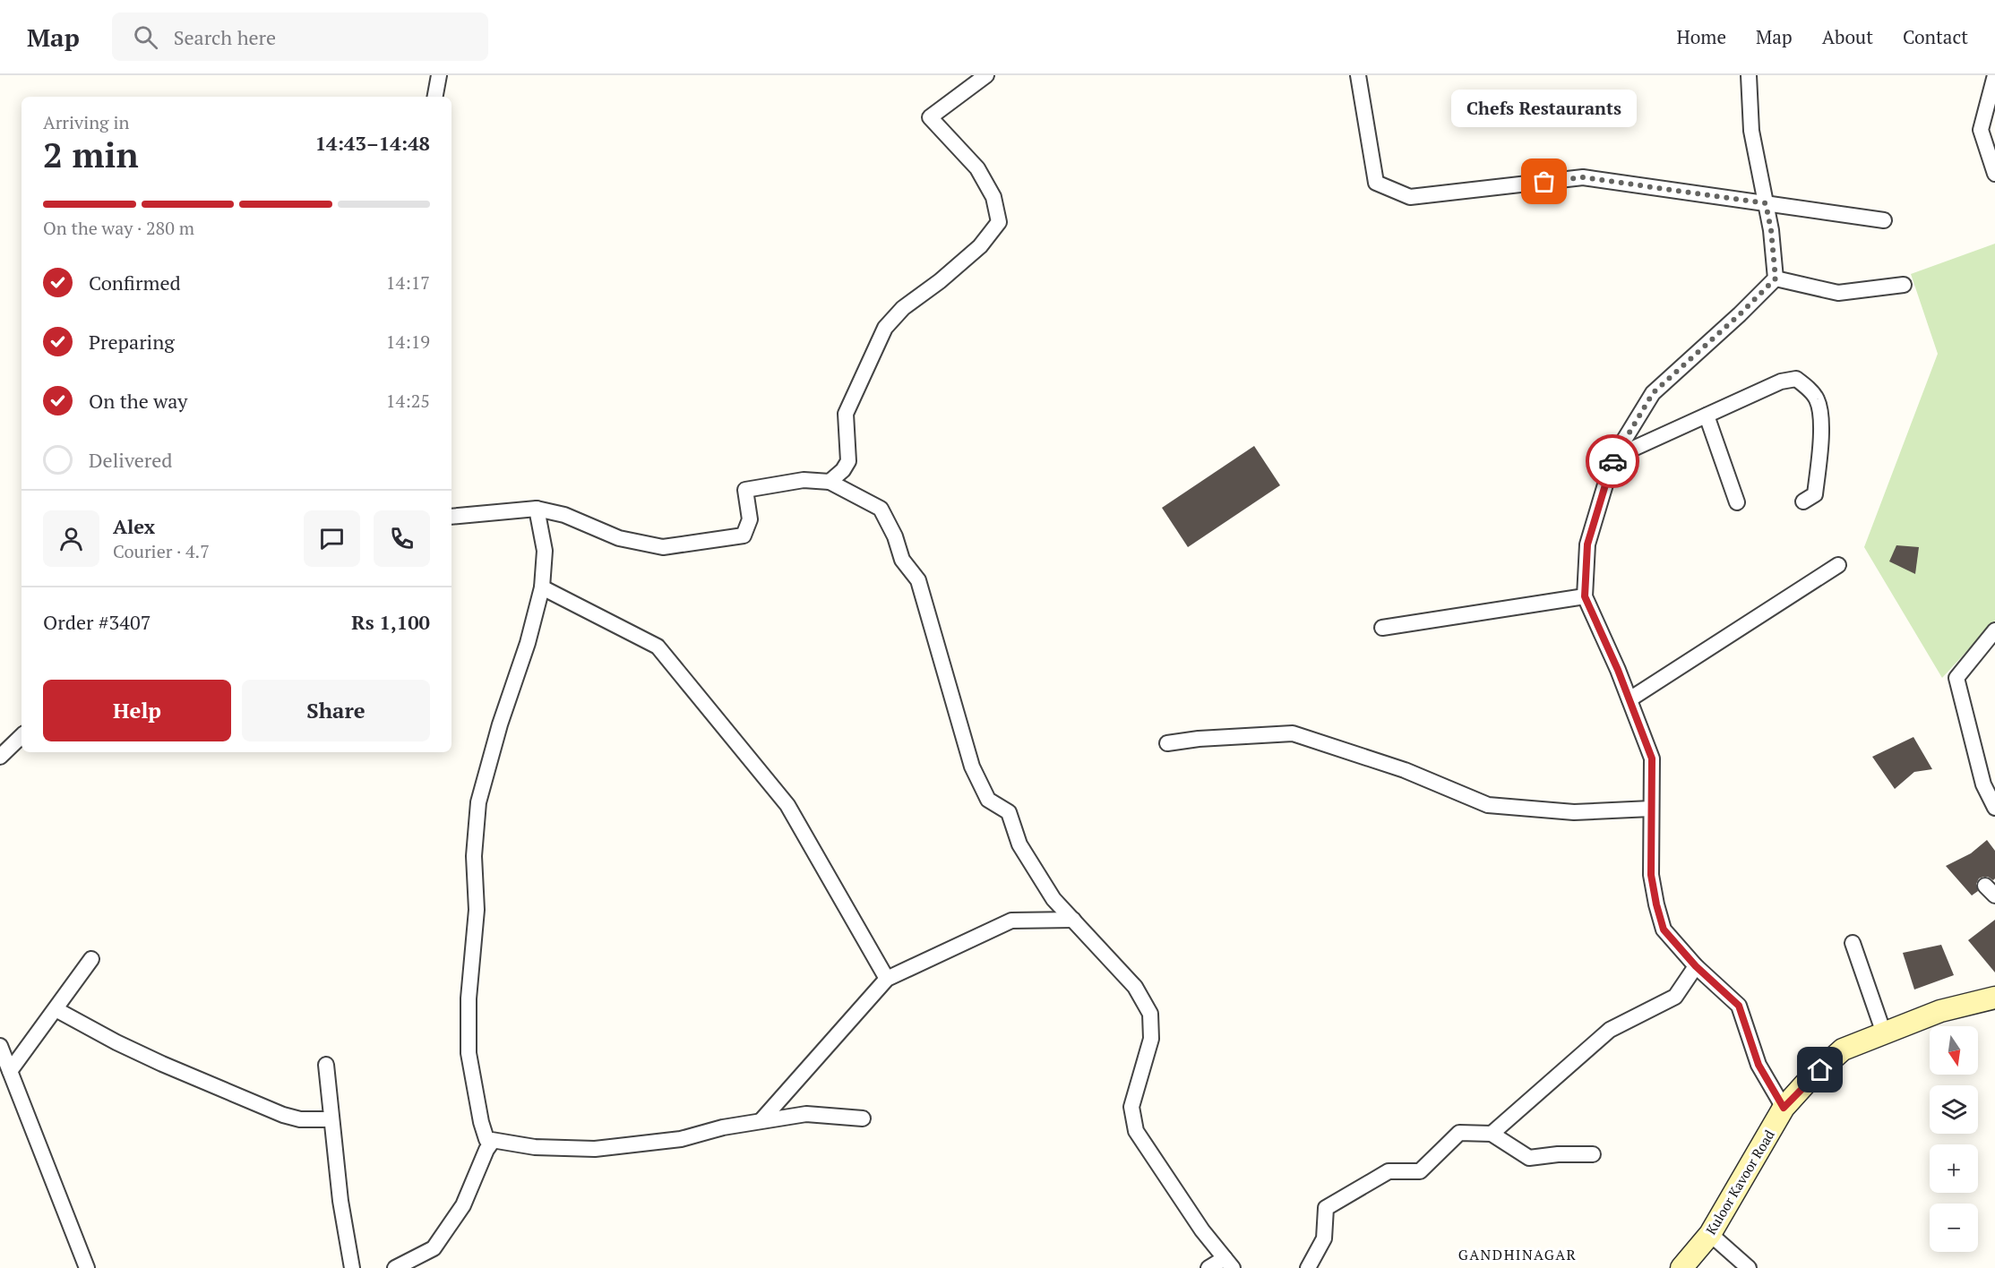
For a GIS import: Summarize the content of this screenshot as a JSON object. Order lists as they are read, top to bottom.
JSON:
{
  "streets": {
    "main road": ["Kuloor Kavoor Road"]
  },
  "districts": ["GANDHINAGAR"],
  "places": ["Chefs Restaurants"],
  "north": "bottom",
  "page": {
    "header": "Map",
    "search": "Search here",
    "nav": [
      "Home",
      "Map",
      "About",
      "Contact"
    ],
    "bubble": "Chefs Restaurants",
    "heading": ["2 min", "Arriving in", "14:43–14:48"],
    "panel": [
      "Alex",
      "Courier · 4.7",
      "Order #3407",
      "Rs 1,100"
    ],
    "bar": "On the way · 280 m",
    "list": [
      ["Confirmed", "14:17"],
      ["Preparing", "14:19"],
      ["On the way", "14:25"],
      "Delivered"
    ],
    "buttons": ["Help", "Share"],
    "map_buttons": ["+", "−"]
  }
}
